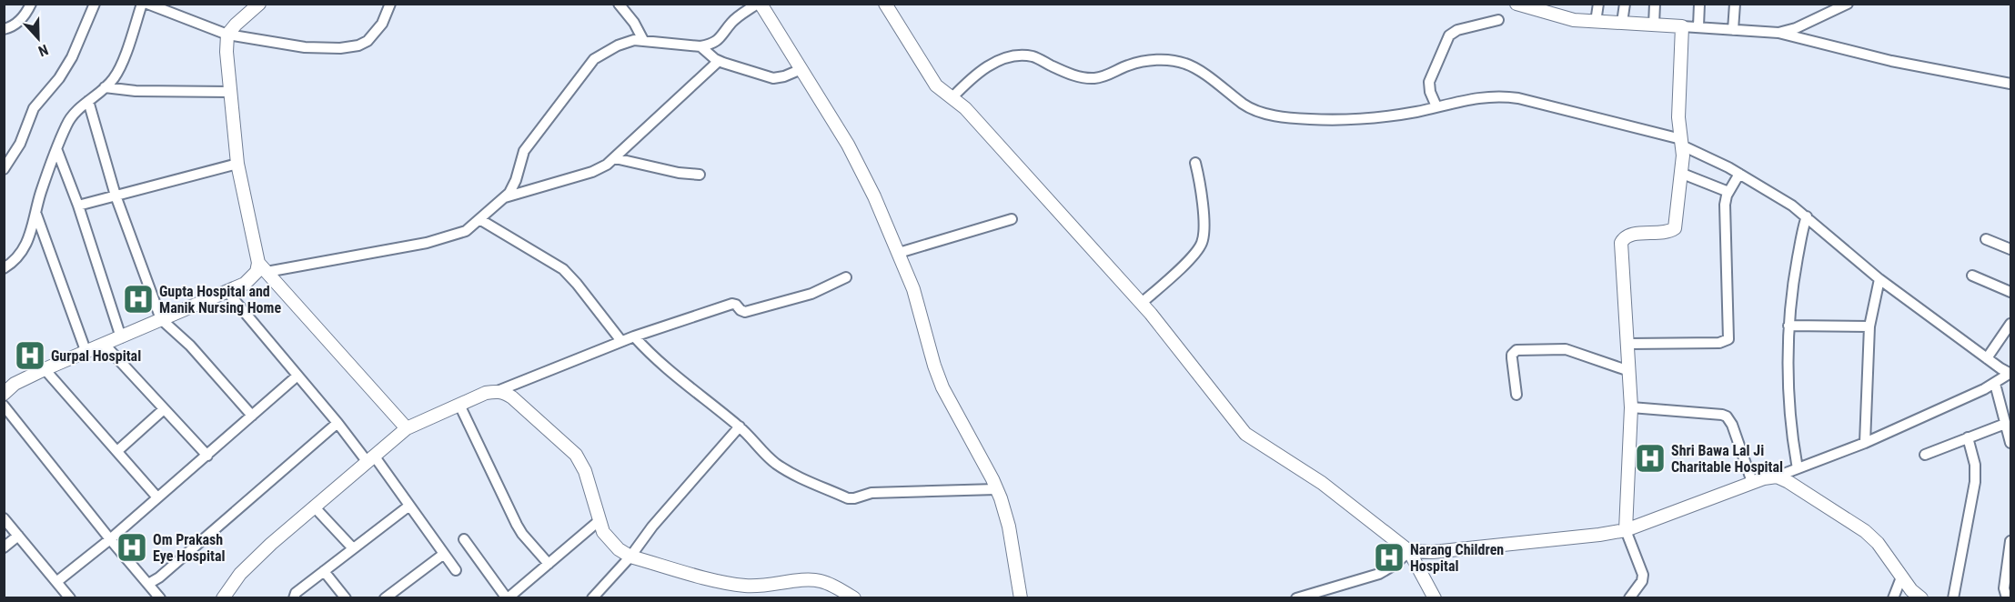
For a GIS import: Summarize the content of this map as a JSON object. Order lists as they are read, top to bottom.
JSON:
{
  "places": {
    "hospital": [
      "Gupta Hospital and Manik Nursing Home",
      "Gurpal Hospital",
      "Shri Bawa Lal Ji Charitable Hospital",
      "Om Prakash Eye Hospital",
      "Narang Children Hospital"
    ]
  },
  "north": "bottom"
}
